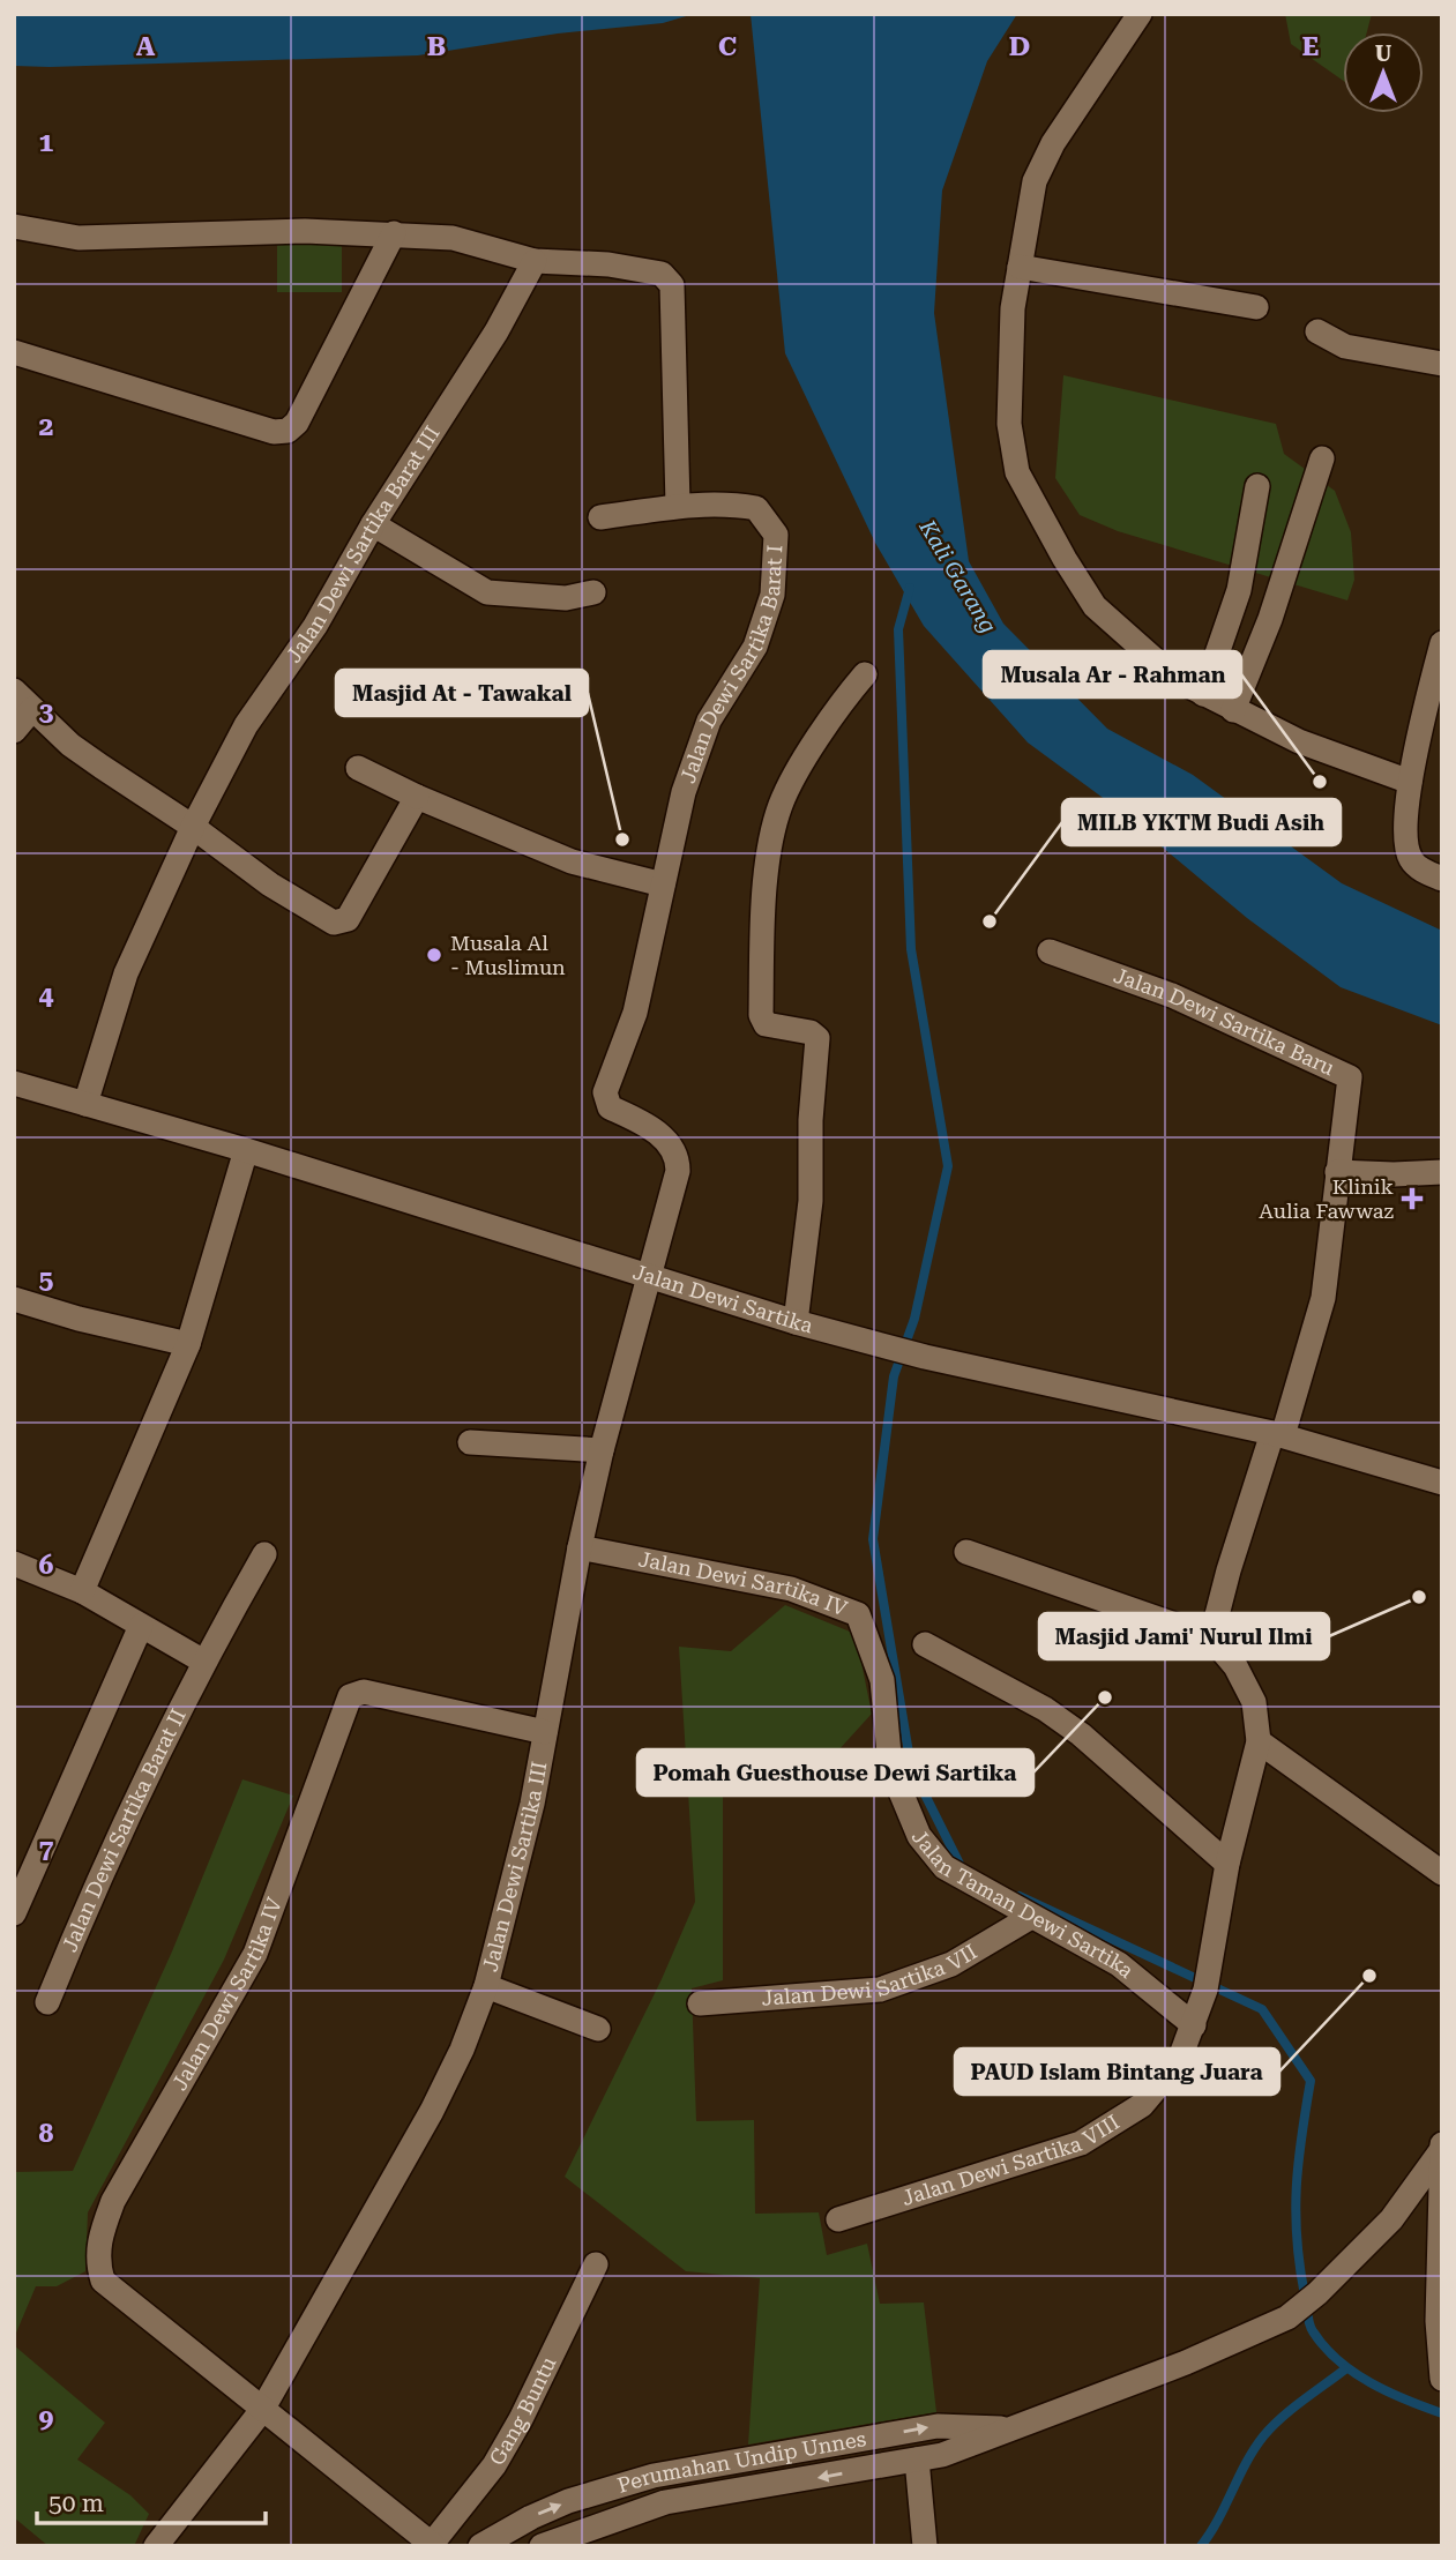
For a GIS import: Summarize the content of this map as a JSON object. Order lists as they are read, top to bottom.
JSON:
{
  "streets": {
    "street": [
      "Jalan Dewi Sartika Barat III",
      "Jalan Dewi Sartika Barat I",
      "Jalan Dewi Sartika Baru",
      "Jalan Dewi Sartika",
      "Jalan Dewi Sartika IV",
      "Jalan Dewi Sartika Barat II",
      "Jalan Dewi Sartika III",
      "Jalan Taman Dewi Sartika",
      "Jalan Dewi Sartika VII",
      "Jalan Dewi Sartika VIII",
      "Gang Buntu",
      "Perumahan Undip Unnes"
    ]
  },
  "crossings": [
    ["Jalan Dewi Sartika Barat III", "Jalan Dewi Sartika"],
    ["Jalan Dewi Sartika Barat I", "Jalan Dewi Sartika"],
    ["Jalan Dewi Sartika Barat I", "Jalan Dewi Sartika III"],
    ["Jalan Dewi Sartika", "Jalan Dewi Sartika III"],
    ["Jalan Dewi Sartika IV", "Jalan Dewi Sartika III"],
    ["Jalan Dewi Sartika IV", "Jalan Taman Dewi Sartika"],
    ["Jalan Taman Dewi Sartika", "Jalan Dewi Sartika VII"],
    ["Jalan Taman Dewi Sartika", "Jalan Dewi Sartika VIII"]
  ],
  "water": ["Kali Garang"],
  "places": {
    "other": [
      "Musala Ar - Rahman",
      "Masjid At - Tawakal",
      "MILB YKTM Budi Asih",
      "Musala Al - Muslimun",
      "Masjid Jami' Nurul Ilmi",
      "Pomah Guesthouse Dewi Sartika",
      "PAUD Islam Bintang Juara"
    ],
    "health": ["Klinik Aulia Fawwaz"]
  },
  "scale_bar": "50 m",
  "north": "top",
  "grid": {
    "columns": [
      "A",
      "B",
      "C",
      "D",
      "E"
    ],
    "rows": [
      "1",
      "2",
      "3",
      "4",
      "5",
      "6",
      "7",
      "8",
      "9"
    ]
  }
}
